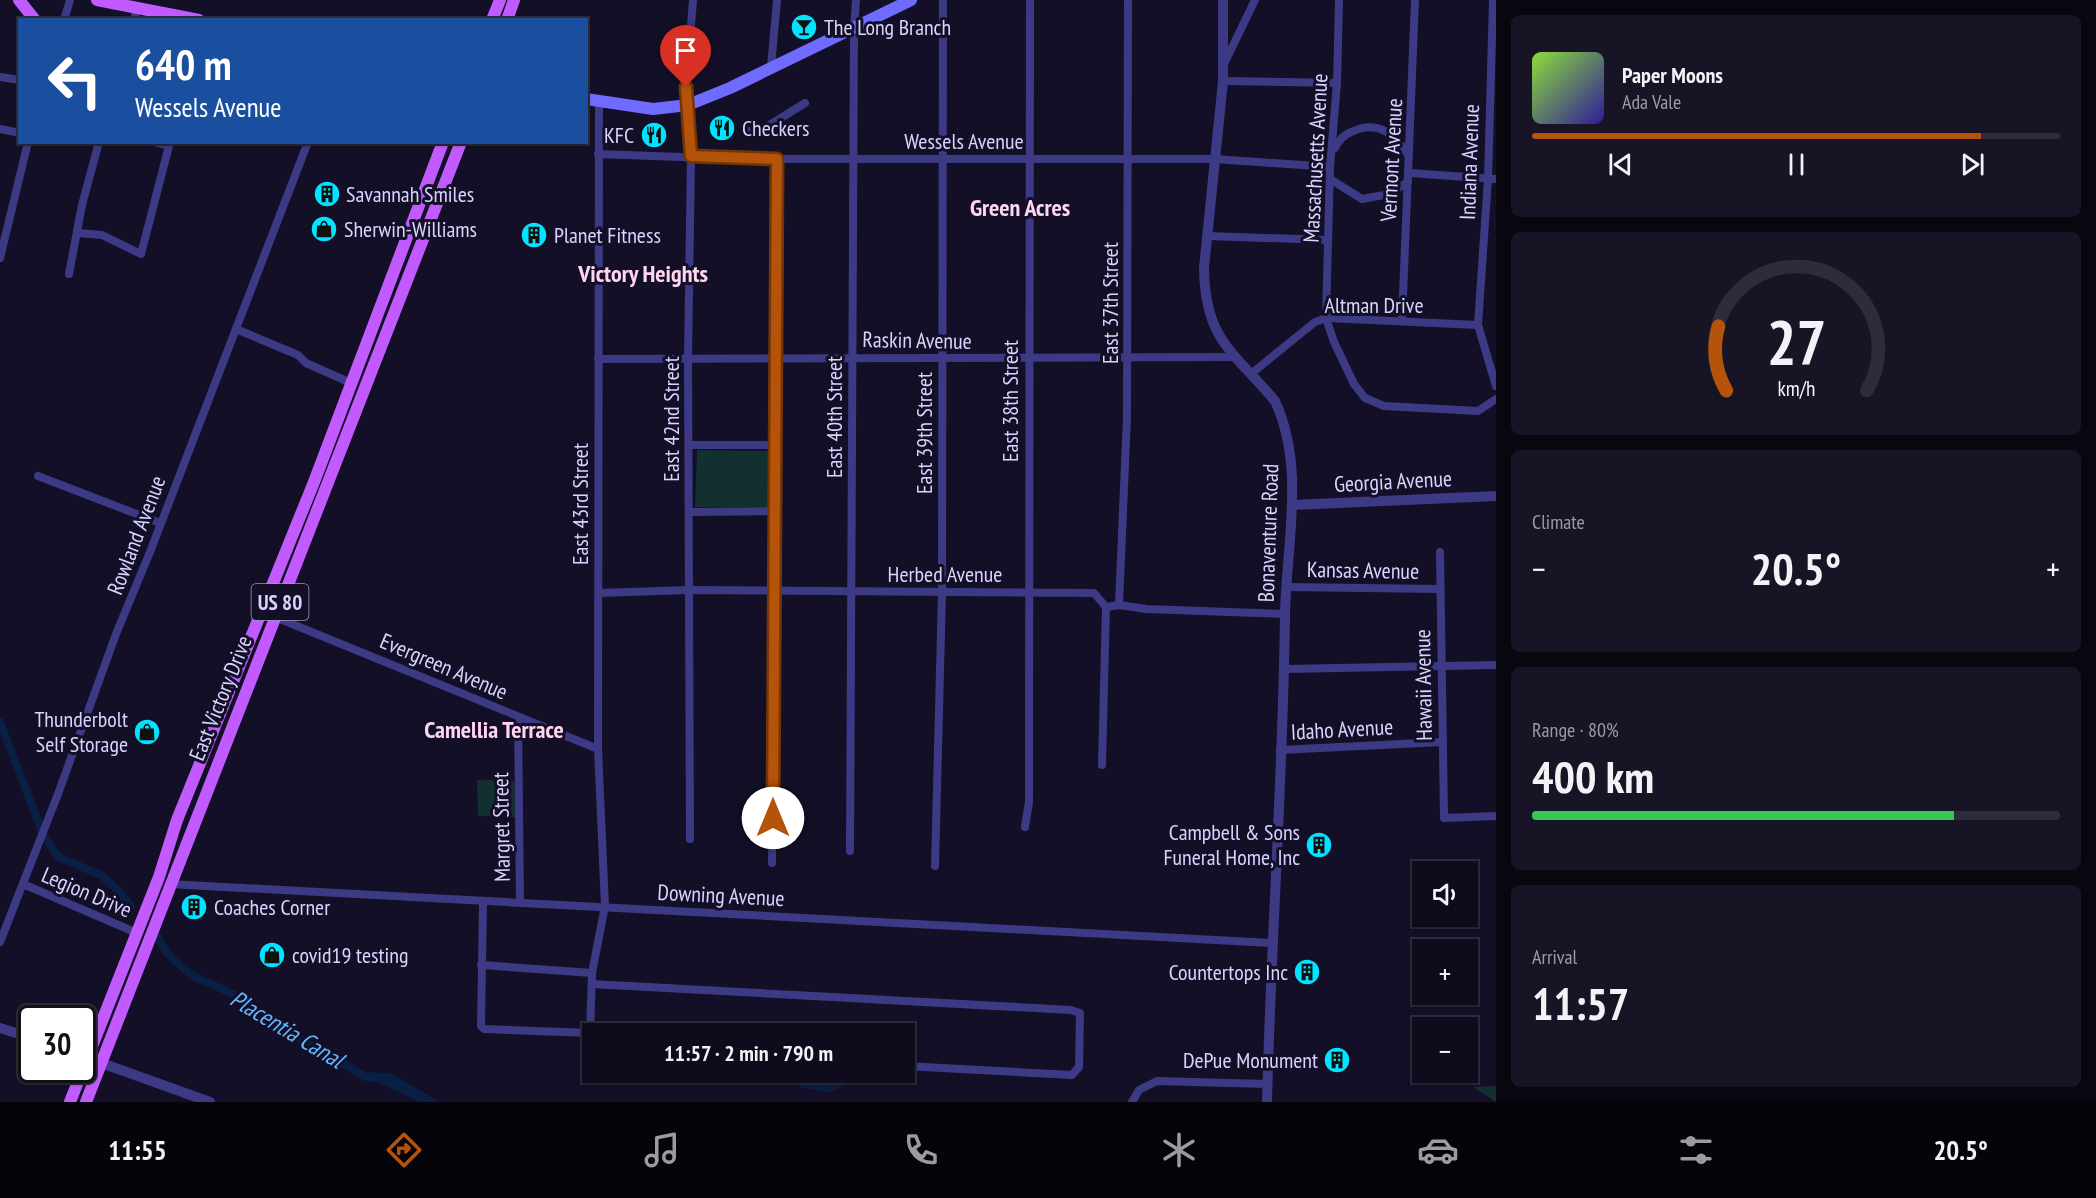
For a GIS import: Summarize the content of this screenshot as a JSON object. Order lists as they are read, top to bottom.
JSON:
{
  "streets": {
    "main road": ["US 80", "East Victory Drive"],
    "street": [
      "Wessels Avenue",
      "Massachusetts Avenue",
      "Vermont Avenue",
      "Indiana Avenue",
      "East 37th Street",
      "Altman Drive",
      "Raskin Avenue",
      "East 38th Street",
      "East 40th Street",
      "East 42nd Street",
      "East 39th Street",
      "Georgia Avenue",
      "East 43rd Street",
      "Bonaventure Road",
      "Rowland Avenue",
      "Kansas Avenue",
      "Herbed Avenue",
      "Evergreen Avenue",
      "Hawaii Avenue",
      "Idaho Avenue",
      "Margret Street",
      "Legion Drive",
      "Downing Avenue"
    ]
  },
  "crossings": [
    ["Wessels Avenue", "Massachusetts Avenue"],
    ["Wessels Avenue", "Vermont Avenue"],
    ["Wessels Avenue", "East 37th Street"],
    ["Wessels Avenue", "East 38th Street"],
    ["Wessels Avenue", "East 40th Street"],
    ["Wessels Avenue", "East 42nd Street"],
    ["Wessels Avenue", "East 39th Street"],
    ["Wessels Avenue", "East 43rd Street"],
    ["Wessels Avenue", "Bonaventure Road"],
    ["Massachusetts Avenue", "Vermont Avenue"],
    ["Massachusetts Avenue", "Altman Drive"],
    ["Vermont Avenue", "Altman Drive"],
    ["Indiana Avenue", "Altman Drive"],
    ["East 37th Street", "Raskin Avenue"],
    ["Altman Drive", "Bonaventure Road"],
    ["Raskin Avenue", "East 38th Street"],
    ["Raskin Avenue", "East 40th Street"],
    ["Raskin Avenue", "East 42nd Street"],
    ["Raskin Avenue", "East 39th Street"],
    ["Raskin Avenue", "East 43rd Street"],
    ["Raskin Avenue", "Bonaventure Road"],
    ["East 38th Street", "Herbed Avenue"],
    ["East 40th Street", "Herbed Avenue"],
    ["East 42nd Street", "Herbed Avenue"],
    ["East 39th Street", "Herbed Avenue"],
    ["Georgia Avenue", "Bonaventure Road"],
    ["East 43rd Street", "Herbed Avenue"],
    ["East 43rd Street", "Evergreen Avenue"],
    ["East 43rd Street", "Downing Avenue"],
    ["Bonaventure Road", "Kansas Avenue"],
    ["Bonaventure Road", "Idaho Avenue"],
    ["Bonaventure Road", "Downing Avenue"],
    ["Rowland Avenue", "Legion Drive"],
    ["Kansas Avenue", "Hawaii Avenue"],
    ["Evergreen Avenue", "East Victory Drive"],
    ["Evergreen Avenue", "Margret Street"],
    ["Hawaii Avenue", "Idaho Avenue"],
    ["East Victory Drive", "Legion Drive"],
    ["East Victory Drive", "Downing Avenue"],
    ["Margret Street", "Downing Avenue"]
  ],
  "districts": ["Green Acres", "Victory Heights", "Camellia Terrace"],
  "water": ["Placentia Canal"],
  "places": {
    "bar": ["The Long Branch"],
    "restaurant": ["Checkers", "KFC"],
    "building": [
      "Savannah Smiles",
      "Planet Fitness",
      "Campbell & Sons Funeral Home, Inc",
      "Coaches Corner",
      "Countertops Inc",
      "DePue Monument"
    ],
    "shop": ["Sherwin-Williams", "Thunderbolt Self Storage", "covid19 testing"]
  },
  "page": {
    "turn": ["640 m", "Wessels Avenue"],
    "song": ["Paper Moons", "Ada Vale"],
    "tile": [
      "Climate",
      ["Range · 80%", "400 km"],
      ["Arrival", "11:57"]
    ],
    "heat": ["−", "20.5°", "+"],
    "map_buttons": ["+", "−"],
    "limit": "30",
    "trip": "11:57 · 2 min · 790 m",
    "tabs": ["11:55", "20.5°"],
    "gauge": ["27", "km/h"]
  }
}
